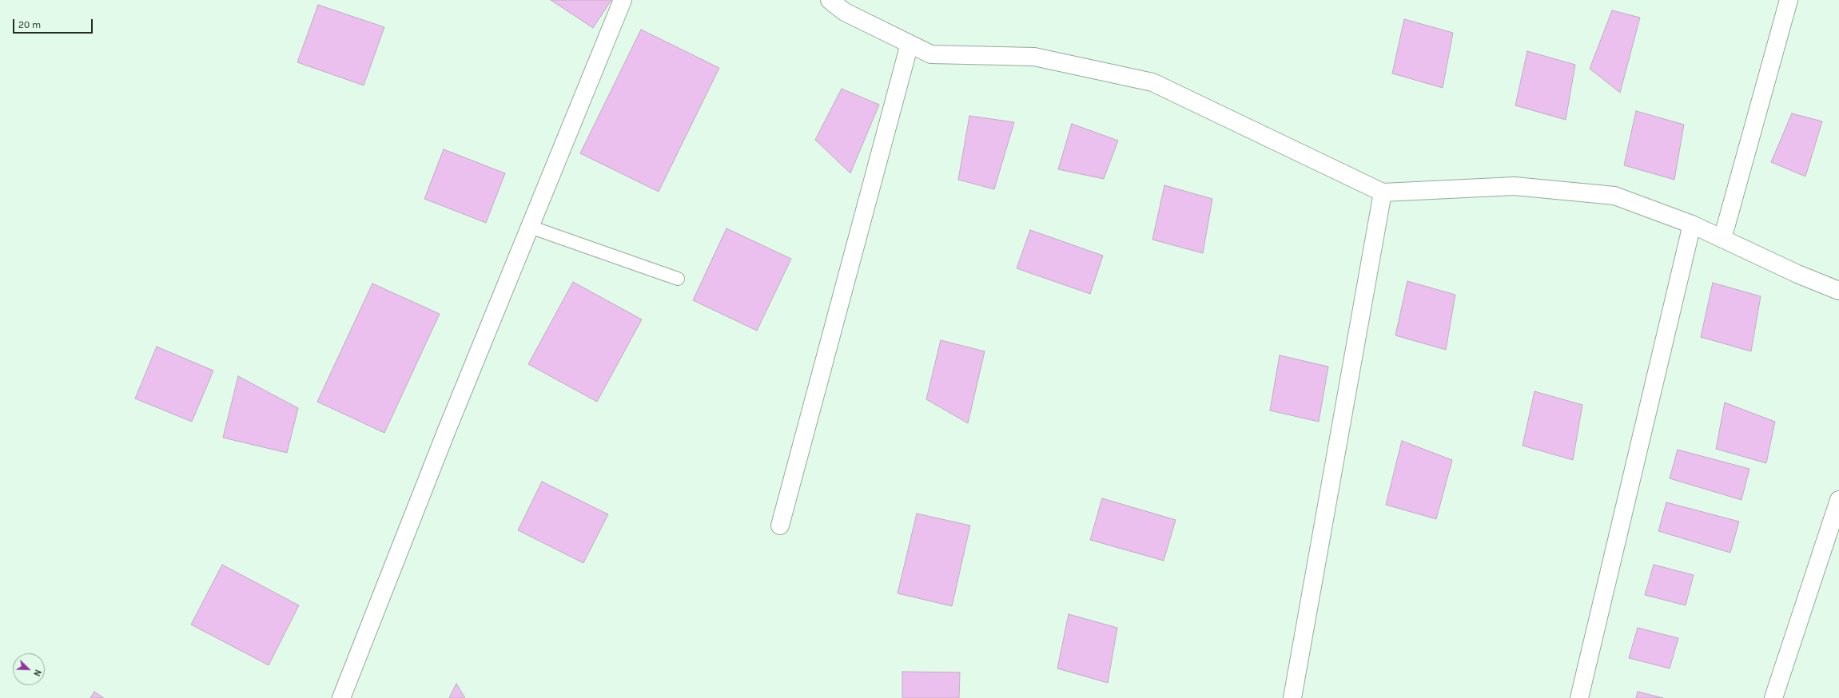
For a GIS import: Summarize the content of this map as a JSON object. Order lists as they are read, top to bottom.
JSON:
{
  "scale_bar": "20 m",
  "north": "bottom right"
}
